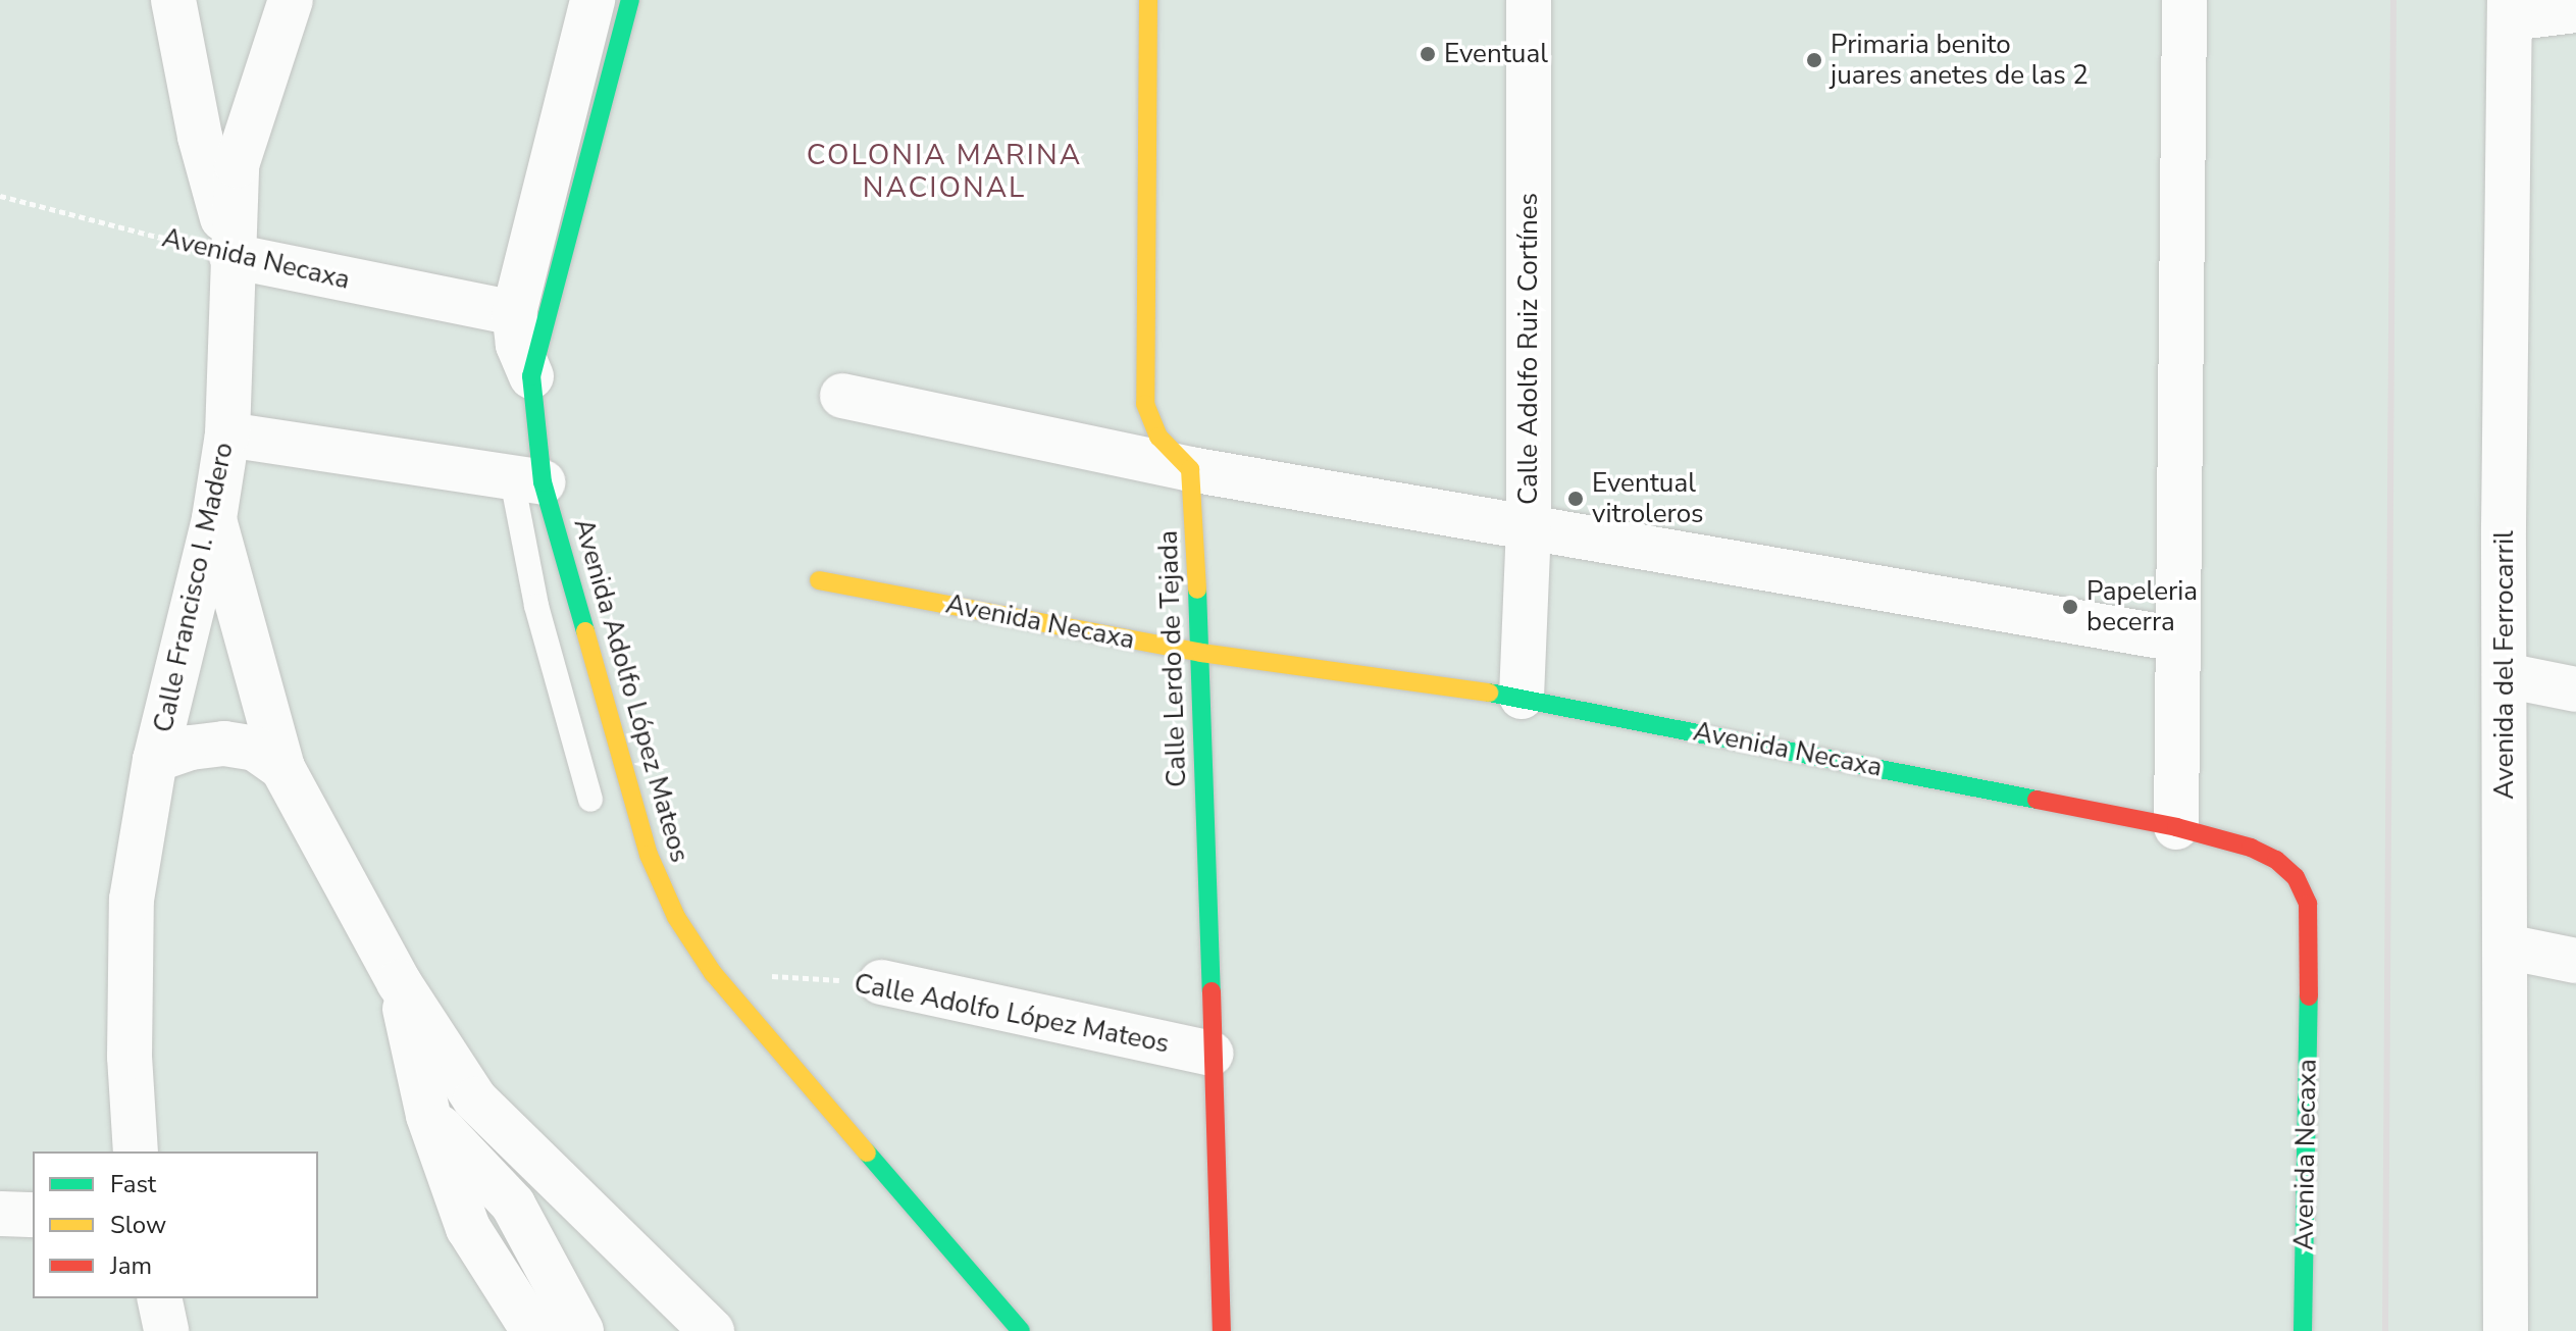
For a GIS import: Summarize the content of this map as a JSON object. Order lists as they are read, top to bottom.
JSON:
{
  "streets": {
    "street": [
      "Avenida Necaxa",
      "Calle Adolfo Ruiz Cortínes",
      "Calle Francisco I. Madero",
      "Calle Lerdo de Tejada",
      "Avenida del Ferrocarril",
      "Avenida Adolfo López Mateos",
      "Calle Adolfo López Mateos"
    ]
  },
  "crossings": [
    ["Avenida Necaxa", "Calle Adolfo Ruiz Cortínes"],
    ["Avenida Necaxa", "Calle Francisco I. Madero"],
    ["Avenida Necaxa", "Calle Lerdo de Tejada"],
    ["Calle Lerdo de Tejada", "Calle Adolfo López Mateos"],
    ["Avenida Adolfo López Mateos", "Calle Adolfo López Mateos"]
  ],
  "districts": ["COLONIA MARINA NACIONAL"],
  "places": [
    "Eventual",
    "Primaria benito juares anetes de las 2",
    "Eventual vitroleros",
    "Papeleria becerra"
  ],
  "legend": ["Fast", "Slow", "Jam"]
}
